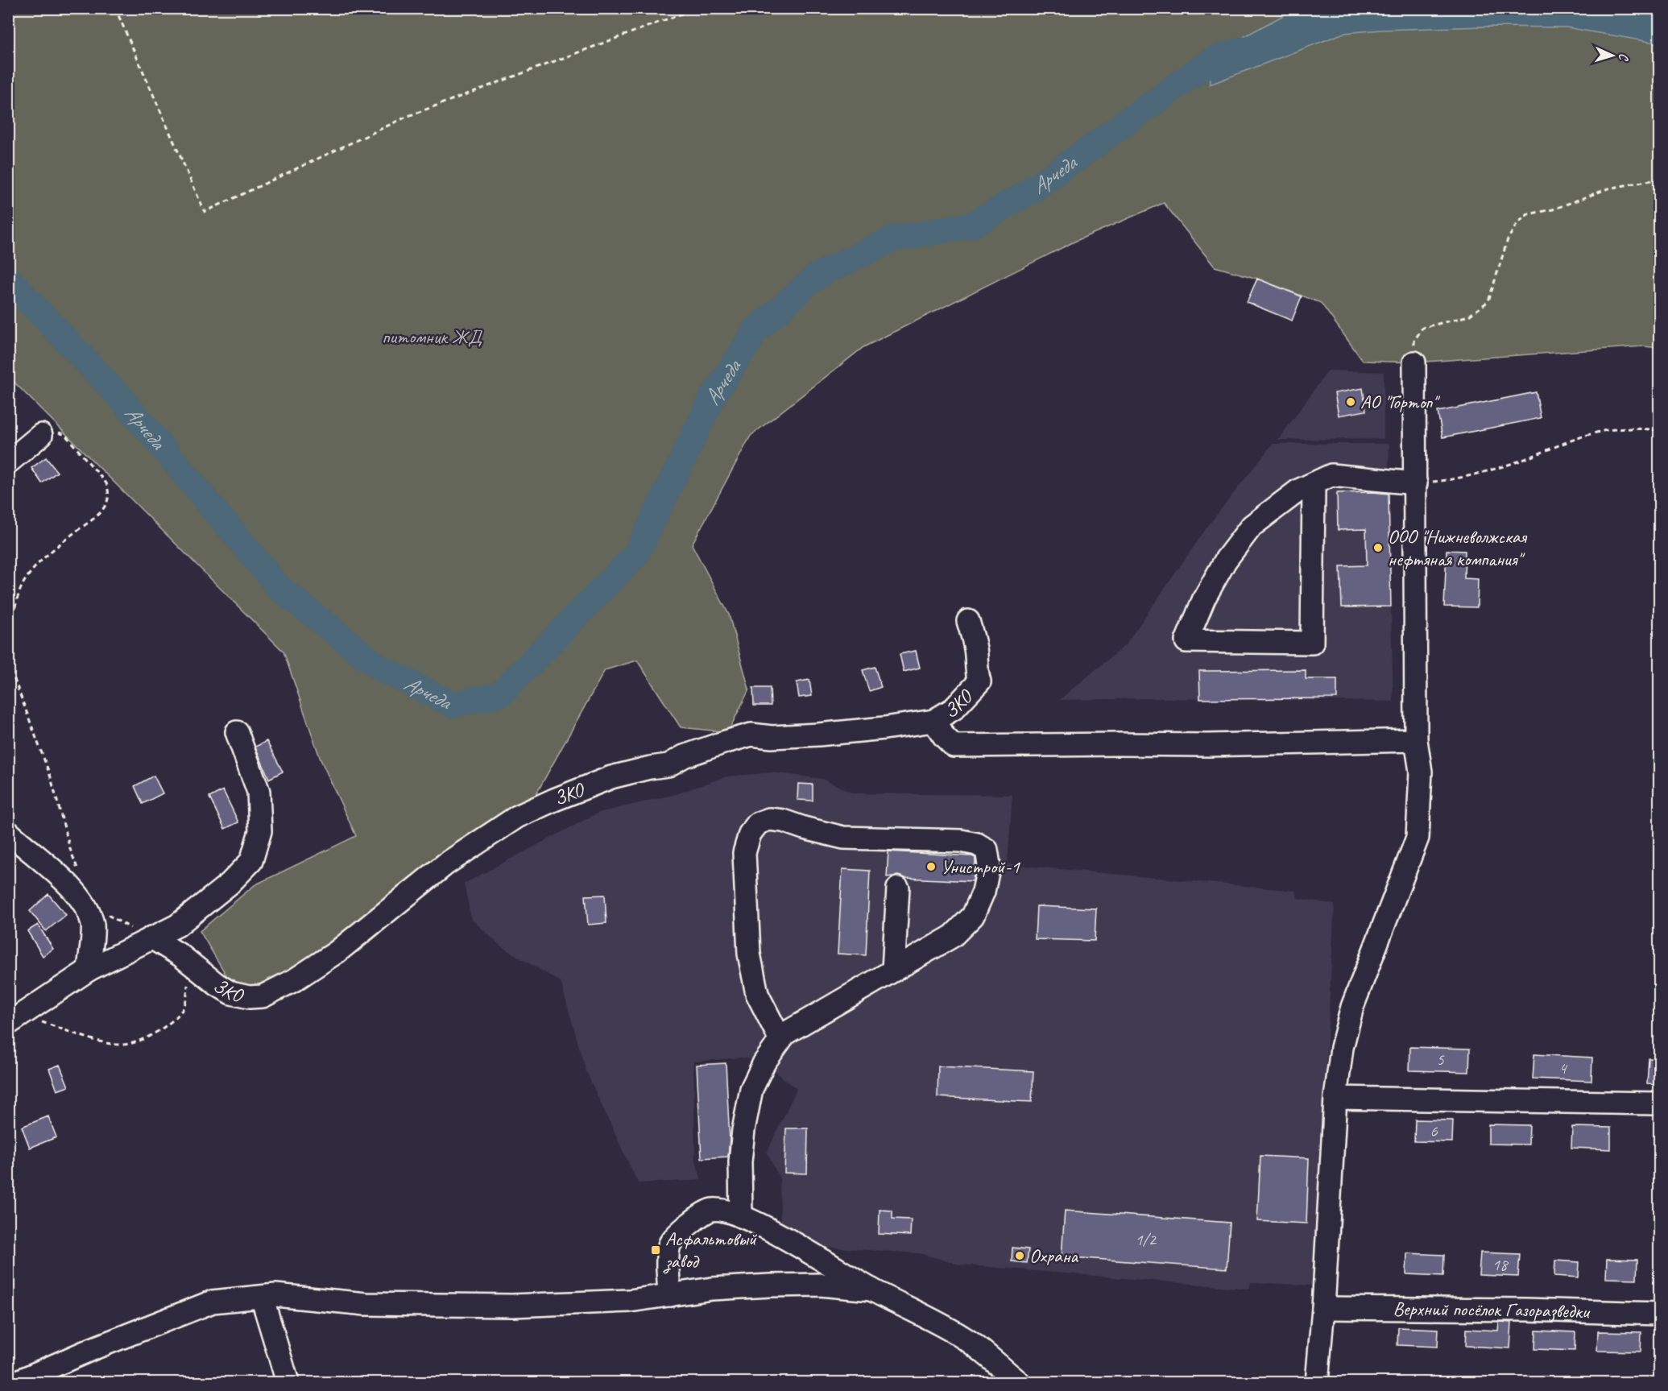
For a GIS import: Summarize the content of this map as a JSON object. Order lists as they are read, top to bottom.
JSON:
{
  "streets": {
    "street": ["ЗКО", "Верхний посёлок Газоразведки"]
  },
  "water": ["Арчеда"],
  "parks": ["питомник ЖД"],
  "places": {
    "other": [
      "АО \"Гортоп\"",
      "ООО \"Нижневолжская нефтяная компания\"",
      "Унистрой-1",
      "Охрана"
    ],
    "transit": ["Асфальтовый завод"]
  },
  "house_numbers": [
    "5",
    "4",
    "6",
    "1/2",
    "18"
  ],
  "north": "right"
}
